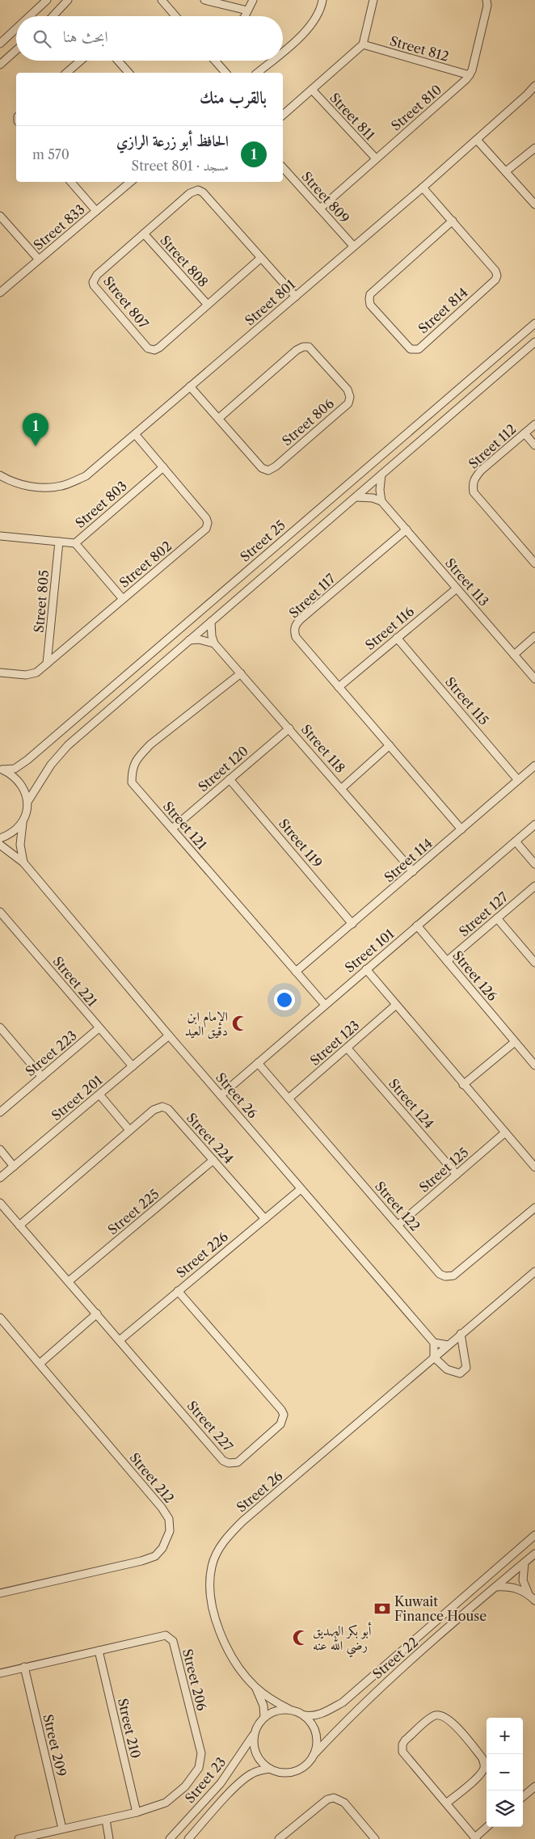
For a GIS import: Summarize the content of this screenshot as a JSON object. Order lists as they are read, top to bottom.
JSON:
{
  "streets": {
    "street": [
      "Street 812",
      "Street 810",
      "Street 811",
      "Street 809",
      "Street 833",
      "Street 808",
      "Street 807",
      "Street 801",
      "Street 814",
      "Street 806",
      "Street 112",
      "Street 803",
      "Street 25",
      "Street 802",
      "Street 113",
      "Street 117",
      "Street 805",
      "Street 116",
      "Street 115",
      "Street 118",
      "Street 120",
      "Street 121",
      "Street 119",
      "Street 114",
      "Street 127",
      "Street 101",
      "Street 126",
      "Street 221",
      "Street 123",
      "Street 223",
      "Street 26",
      "Street 201",
      "Street 124",
      "Street 224",
      "Street 125",
      "Street 122",
      "Street 225",
      "Street 226",
      "Street 227",
      "Street 212",
      "Street 22",
      "Street 206",
      "Street 210",
      "Street 209",
      "Street 23"
    ]
  },
  "crossings": [
    ["Street 812", "Street 810"],
    ["Street 810", "Street 811"],
    ["Street 810", "Street 809"],
    ["Street 809", "Street 801"],
    ["Street 808", "Street 807"],
    ["Street 807", "Street 801"],
    ["Street 801", "Street 814"],
    ["Street 801", "Street 806"],
    ["Street 801", "Street 802"],
    ["Street 803", "Street 802"],
    ["Street 803", "Street 805"],
    ["Street 802", "Street 805"],
    ["Street 113", "Street 117"],
    ["Street 113", "Street 116"],
    ["Street 117", "Street 116"],
    ["Street 117", "Street 114"],
    ["Street 116", "Street 115"],
    ["Street 115", "Street 114"],
    ["Street 118", "Street 120"],
    ["Street 118", "Street 121"],
    ["Street 118", "Street 114"],
    ["Street 120", "Street 121"],
    ["Street 120", "Street 119"],
    ["Street 121", "Street 114"],
    ["Street 121", "Street 101"],
    ["Street 119", "Street 114"],
    ["Street 127", "Street 126"],
    ["Street 101", "Street 126"],
    ["Street 101", "Street 26"],
    ["Street 101", "Street 122"],
    ["Street 221", "Street 223"],
    ["Street 221", "Street 201"],
    ["Street 123", "Street 124"],
    ["Street 123", "Street 122"],
    ["Street 26", "Street 201"],
    ["Street 26", "Street 226"],
    ["Street 26", "Street 22"],
    ["Street 26", "Street 23"],
    ["Street 124", "Street 125"],
    ["Street 224", "Street 225"],
    ["Street 224", "Street 226"],
    ["Street 224", "Street 227"],
    ["Street 125", "Street 122"],
    ["Street 225", "Street 227"],
    ["Street 226", "Street 227"],
    ["Street 22", "Street 23"],
    ["Street 206", "Street 210"],
    ["Street 206", "Street 209"]
  ],
  "places": {
    "mosque": ["الإمام ابن دقيق العيد", "أبو بكر الصديق رضي الله عنه"],
    "bank": ["Kuwait Finance House"]
  },
  "page": {
    "search": "ابحث هنا",
    "heading": "بالقرب منك",
    "list": [
      {
        "mark": "1",
        "name": "الحافظ أبو زرعة الرازي",
        "note": "مسجد · Street 801",
        "value": "570 m"
      }
    ],
    "pins": "1",
    "map_buttons": ["+", "−"]
  }
}
